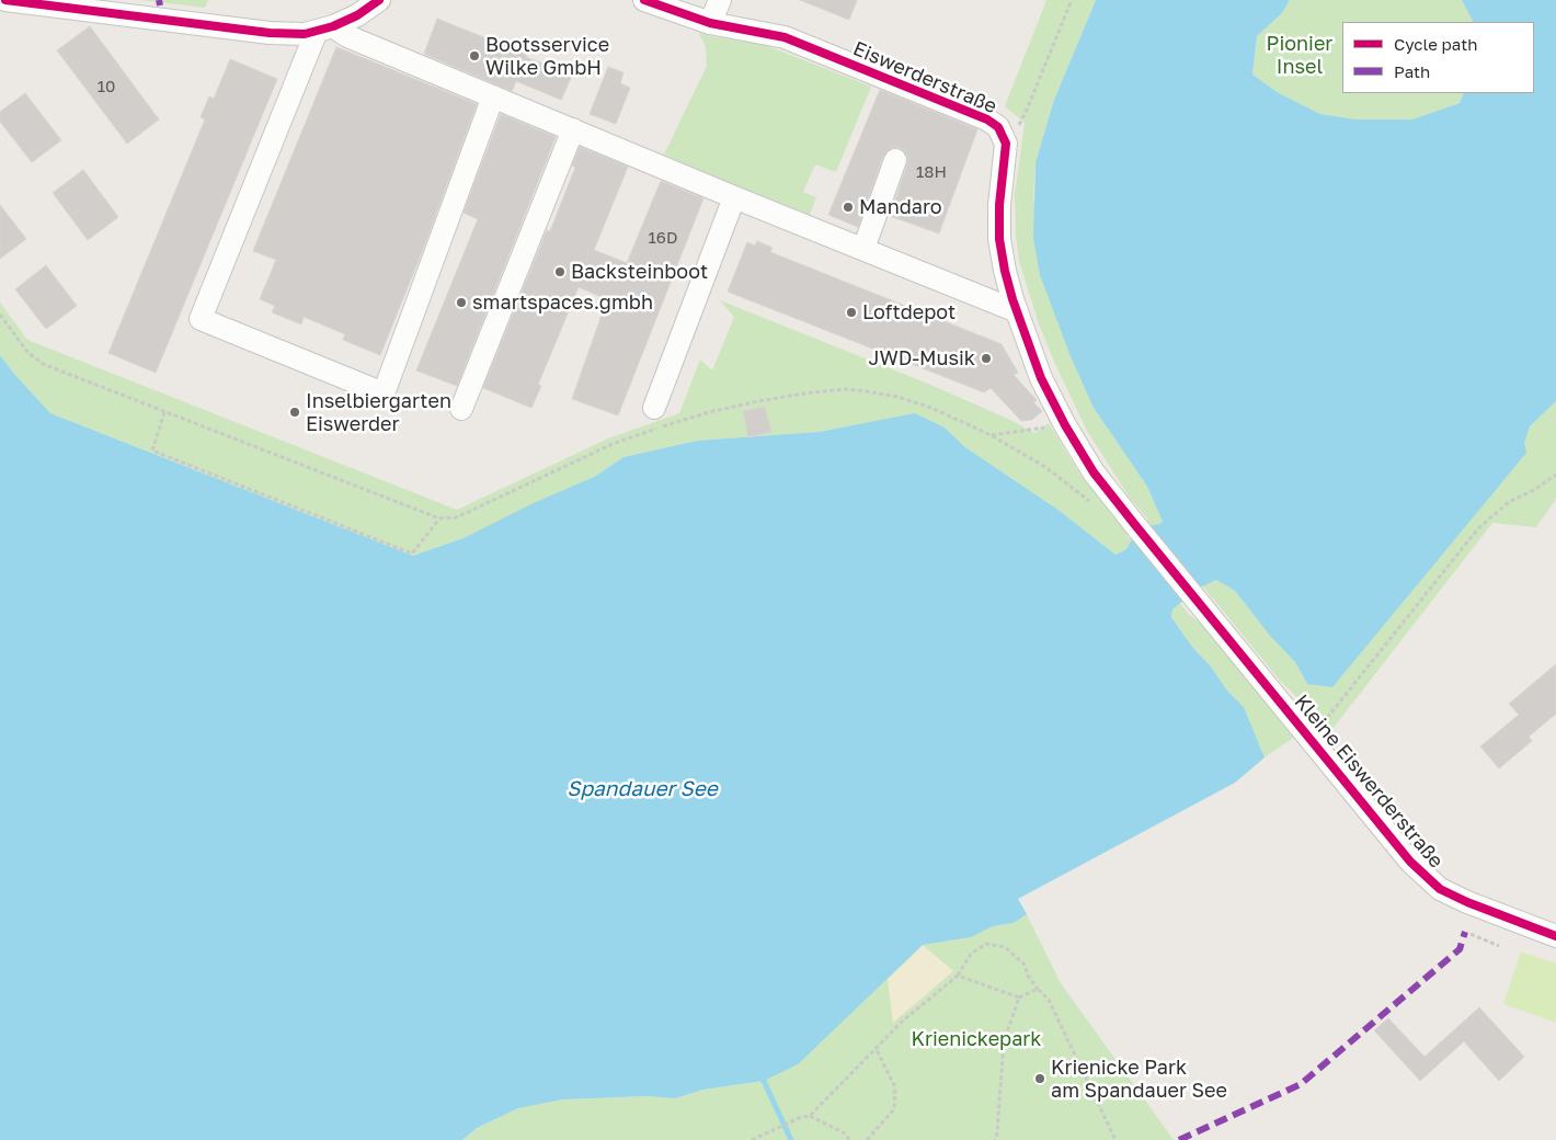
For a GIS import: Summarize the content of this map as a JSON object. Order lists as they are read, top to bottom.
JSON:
{
  "streets": {
    "street": ["Eiswerderstraße", "Kleine Eiswerderstraße"]
  },
  "crossings": [
    ["Eiswerderstraße", "Kleine Eiswerderstraße"]
  ],
  "water": ["Spandauer See"],
  "parks": ["Pionier Insel", "Krienickepark"],
  "places": [
    "Bootsservice Wilke GmbH",
    "Mandaro",
    "Backsteinboot",
    "smartspaces.gmbh",
    "Loftdepot",
    "JWD-Musik",
    "Inselbiergarten Eiswerder",
    "Krienicke Park am Spandauer See"
  ],
  "house_numbers": ["10", "18H", "16D"],
  "legend": ["Cycle path", "Path"]
}
